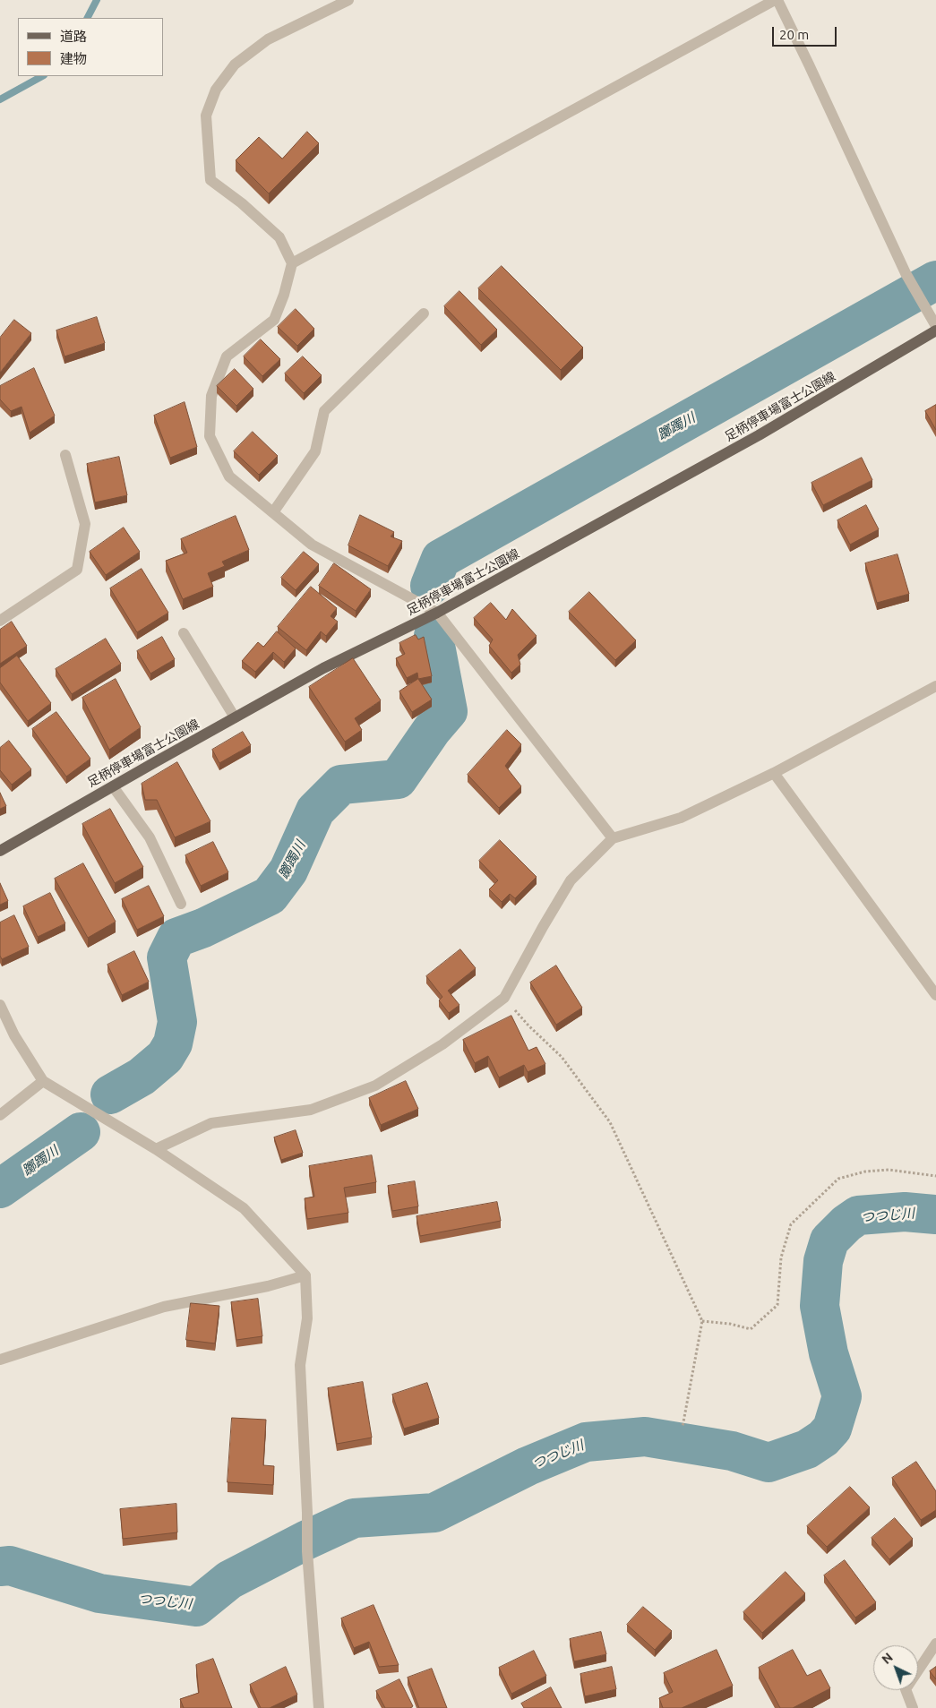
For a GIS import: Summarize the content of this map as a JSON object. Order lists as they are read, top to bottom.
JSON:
{
  "streets": {
    "main road": ["足柄停車場富士公園線"]
  },
  "water": ["躑躅川", "つつじ川"],
  "legend": ["道路", "建物"],
  "scale_bar": "20 m",
  "north": "top left"
}
